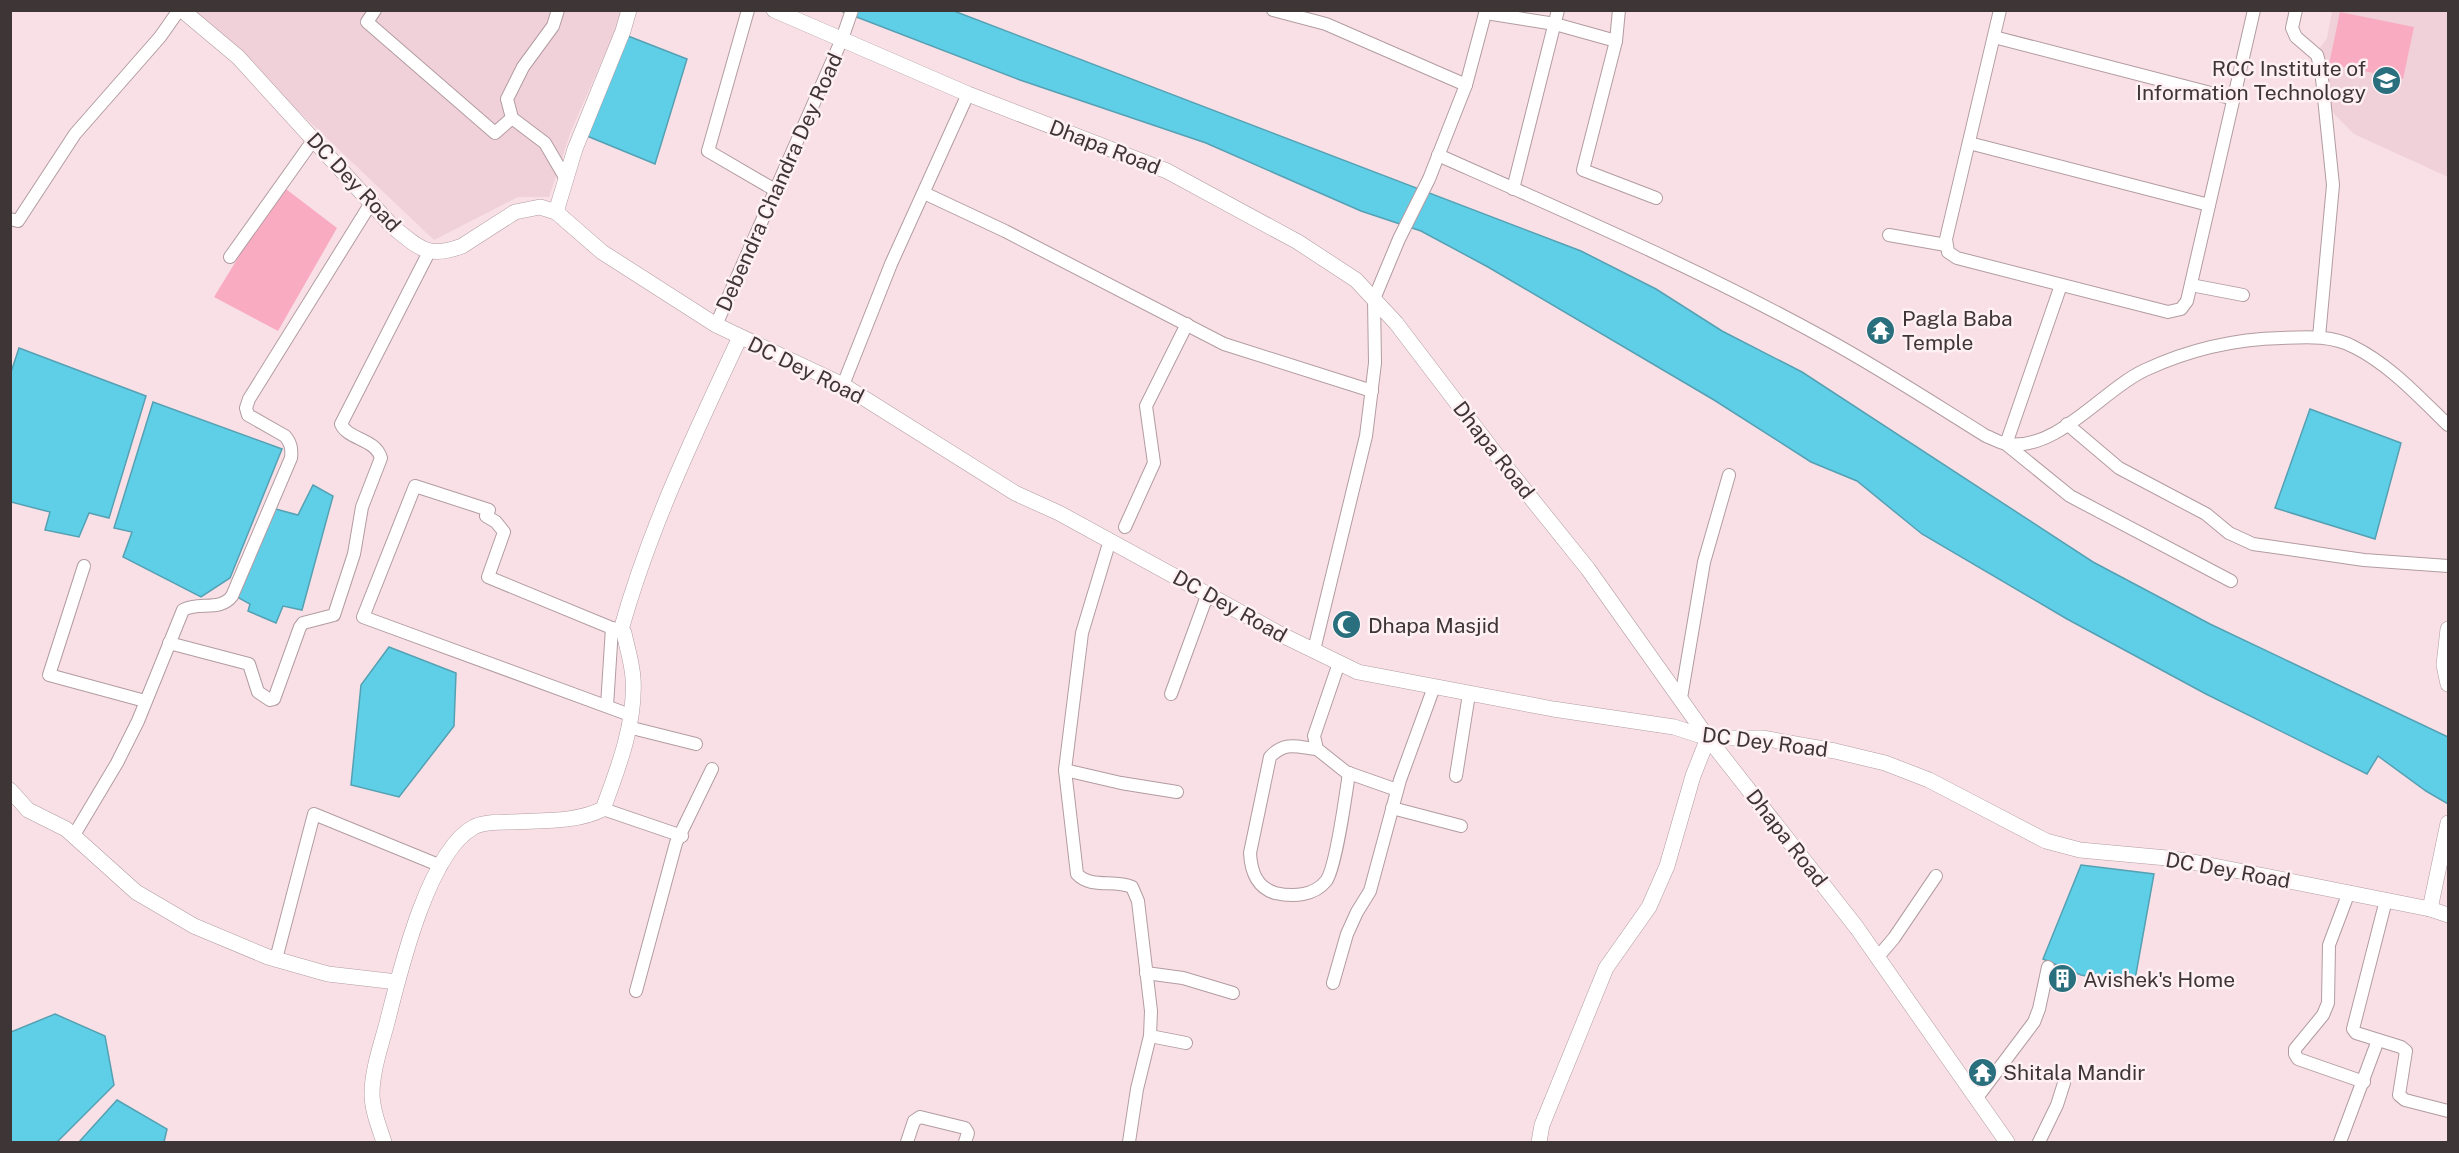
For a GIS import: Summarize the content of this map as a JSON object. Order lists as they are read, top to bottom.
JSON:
{
  "streets": {
    "street": ["Dhapa Road", "DC Dey Road", "Debendra Chandra Dey Road"]
  },
  "crossings": [
    ["Dhapa Road", "DC Dey Road"],
    ["Dhapa Road", "Debendra Chandra Dey Road"],
    ["DC Dey Road", "Debendra Chandra Dey Road"]
  ],
  "places": {
    "school or university": ["RCC Institute of Information Technology"],
    "temple": ["Pagla Baba Temple", "Shitala Mandir"],
    "mosque": ["Dhapa Masjid"],
    "building": ["Avishek's Home"]
  }
}
